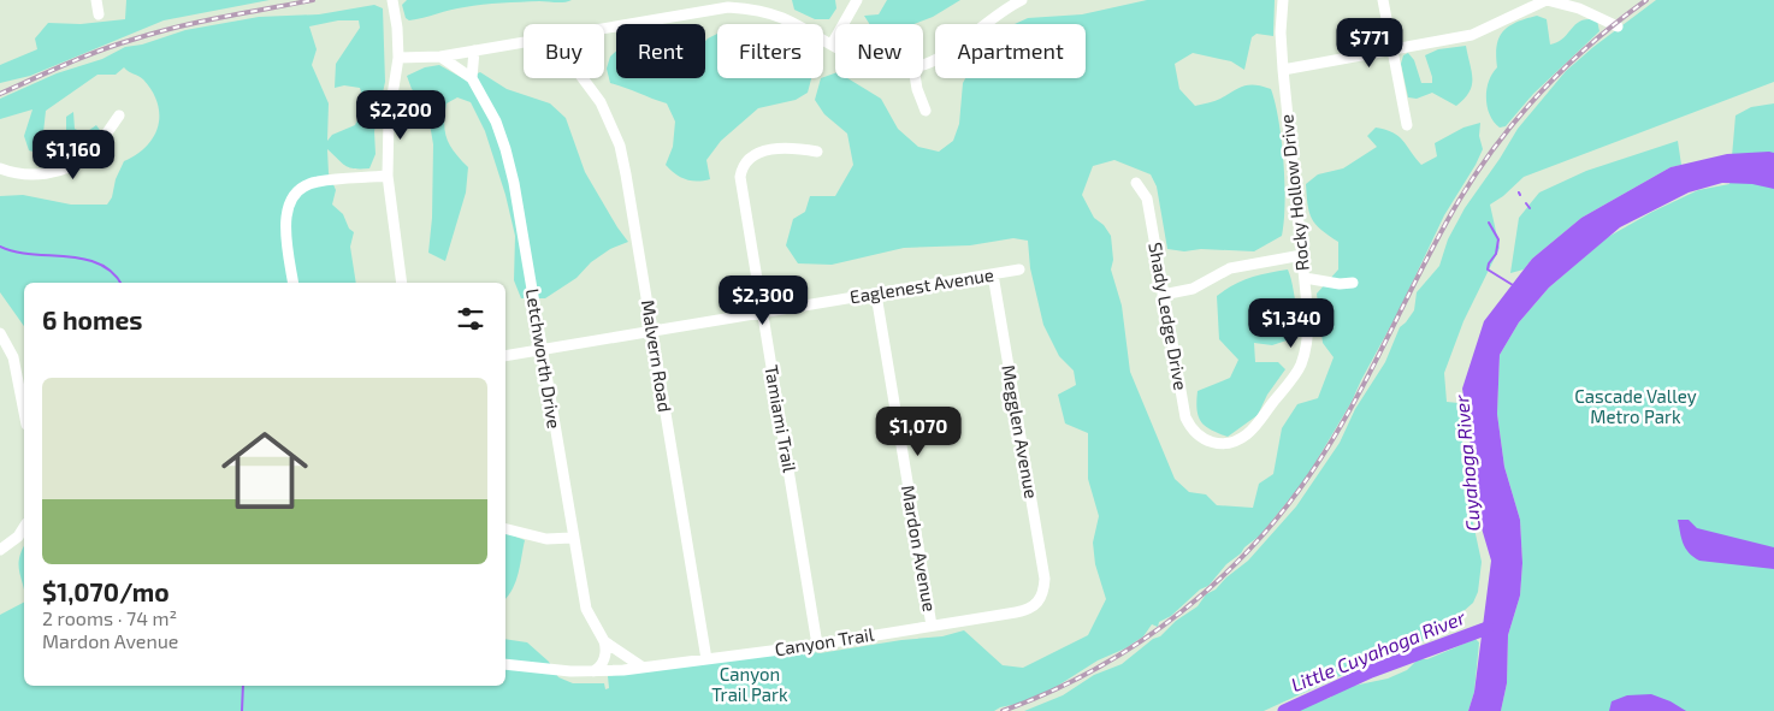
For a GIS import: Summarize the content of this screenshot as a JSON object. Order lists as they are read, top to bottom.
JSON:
{
  "streets": {
    "street": [
      "Rocky Hollow Drive",
      "Eaglenest Avenue",
      "Shady Ledge Drive",
      "Malvern Road",
      "Letchworth Drive",
      "Tamiami Trail",
      "Megglen Avenue",
      "Mardon Avenue",
      "Canyon Trail"
    ]
  },
  "crossings": [
    ["Rocky Hollow Drive", "Shady Ledge Drive"],
    ["Eaglenest Avenue", "Malvern Road"],
    ["Eaglenest Avenue", "Letchworth Drive"],
    ["Eaglenest Avenue", "Tamiami Trail"],
    ["Eaglenest Avenue", "Megglen Avenue"],
    ["Eaglenest Avenue", "Mardon Avenue"],
    ["Malvern Road", "Canyon Trail"],
    ["Letchworth Drive", "Canyon Trail"],
    ["Tamiami Trail", "Canyon Trail"],
    ["Megglen Avenue", "Canyon Trail"],
    ["Mardon Avenue", "Canyon Trail"]
  ],
  "water": ["Cuyahoga River", "Little Cuyahoga River"],
  "parks": ["Cascade Valley Metro Park", "Canyon Trail Park"],
  "page": {
    "price": [
      "$771",
      "$2,200",
      "$1,160",
      "$2,300",
      "$1,340",
      "$1,070"
    ],
    "chip": [
      "Buy",
      "Rent",
      "Filters",
      "New",
      "Apartment"
    ],
    "heading": "6 homes",
    "list": [
      {
        "name": "$1,070/mo",
        "note": "2 rooms · 74 m² · Mardon Avenue"
      }
    ]
  }
}
